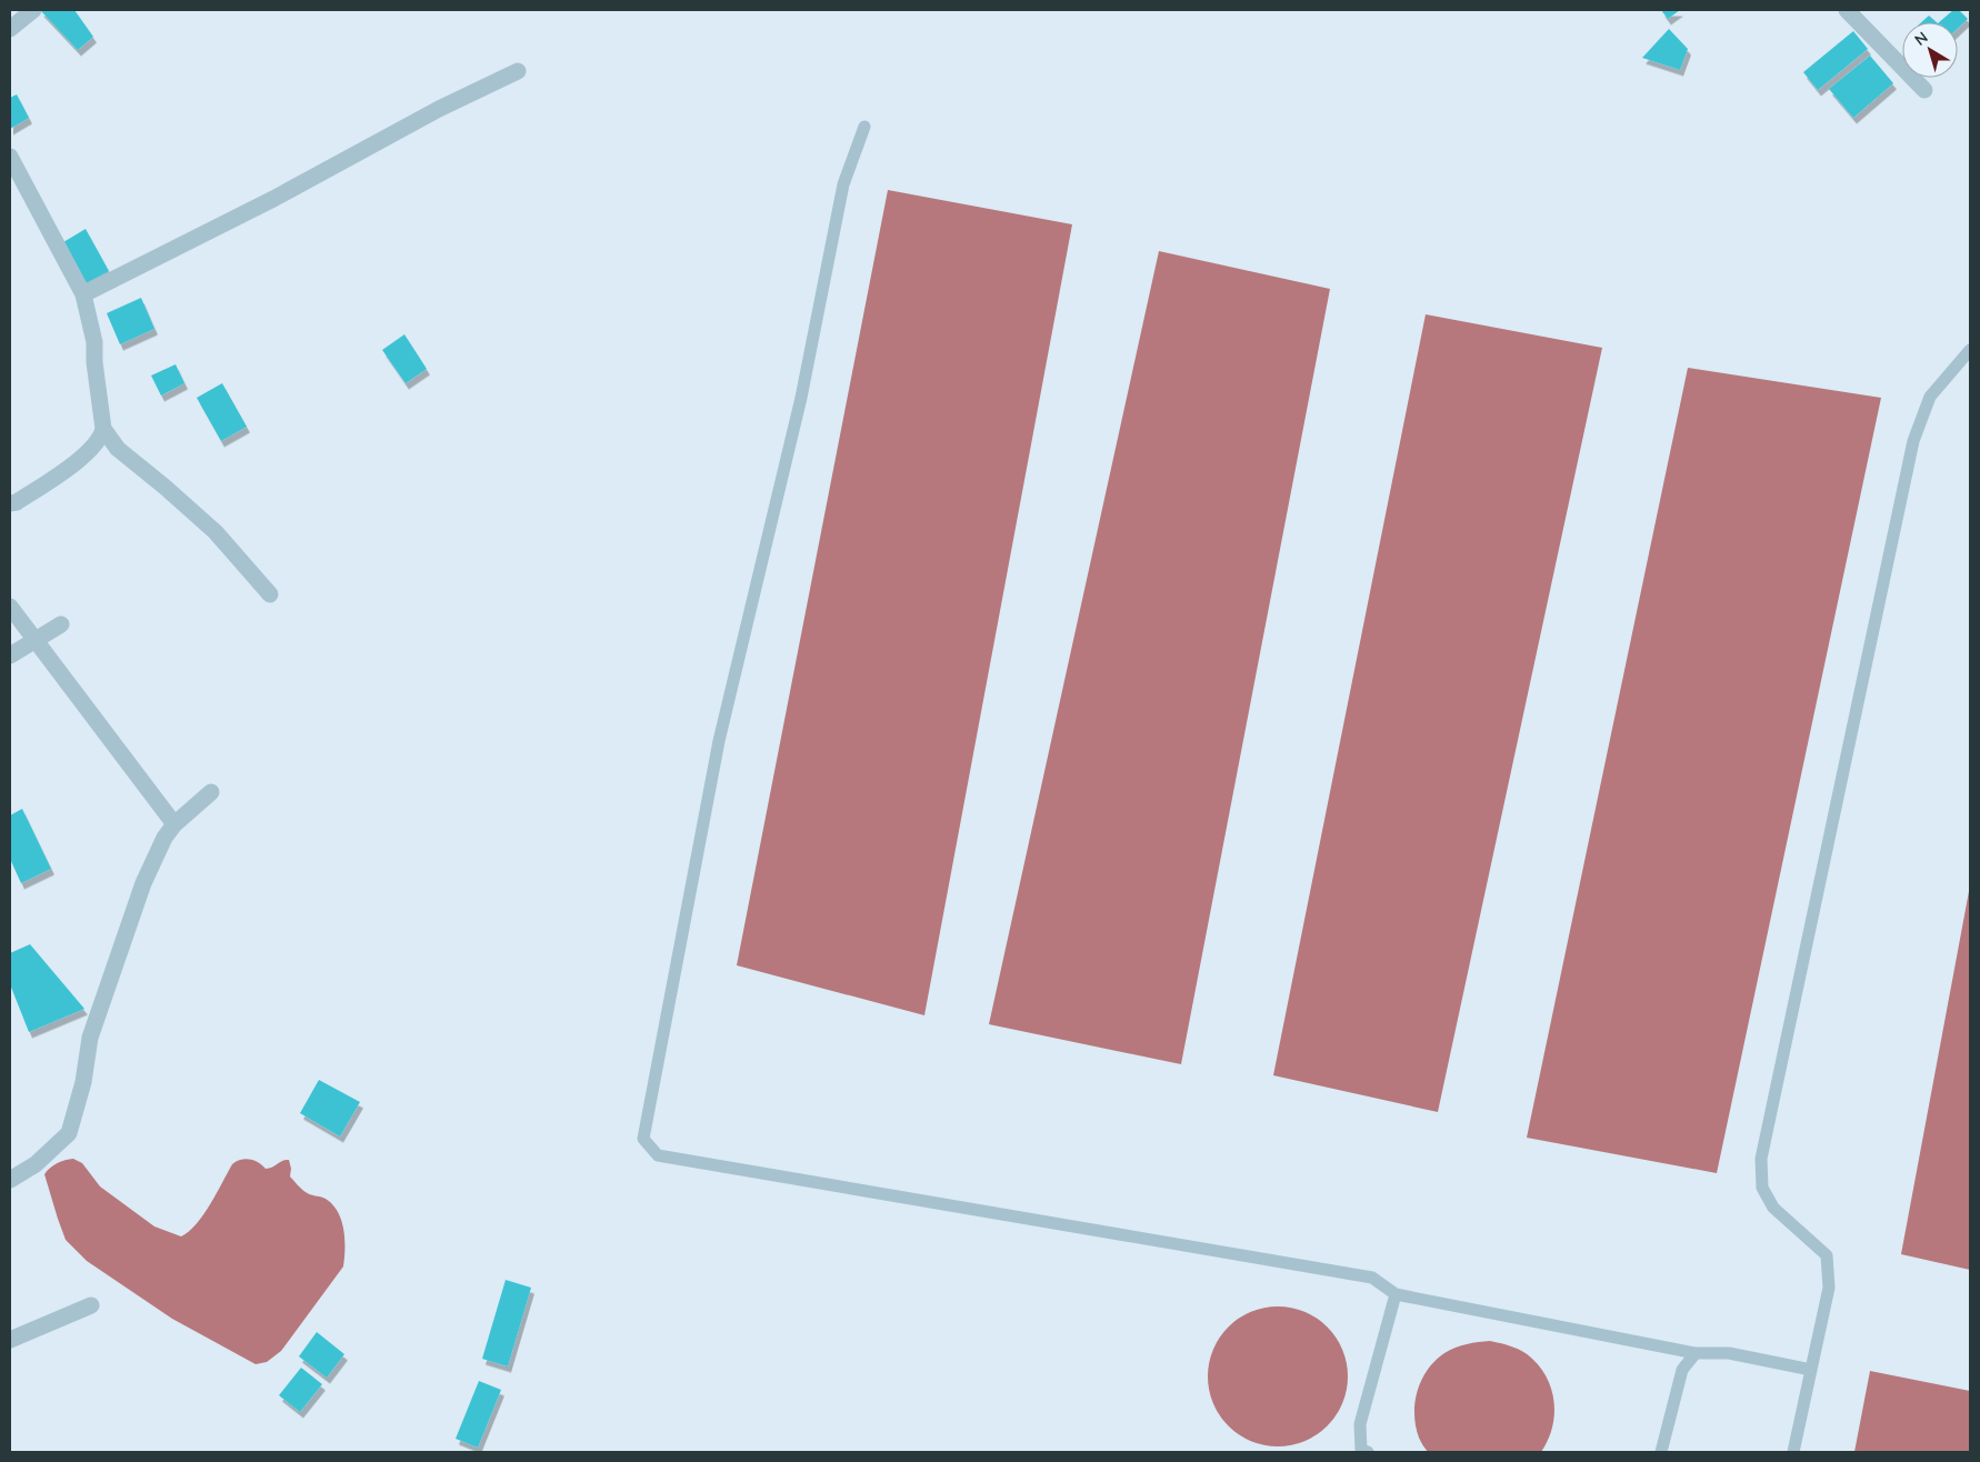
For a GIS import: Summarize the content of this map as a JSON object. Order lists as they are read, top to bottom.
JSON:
{
  "north": "top left"
}
